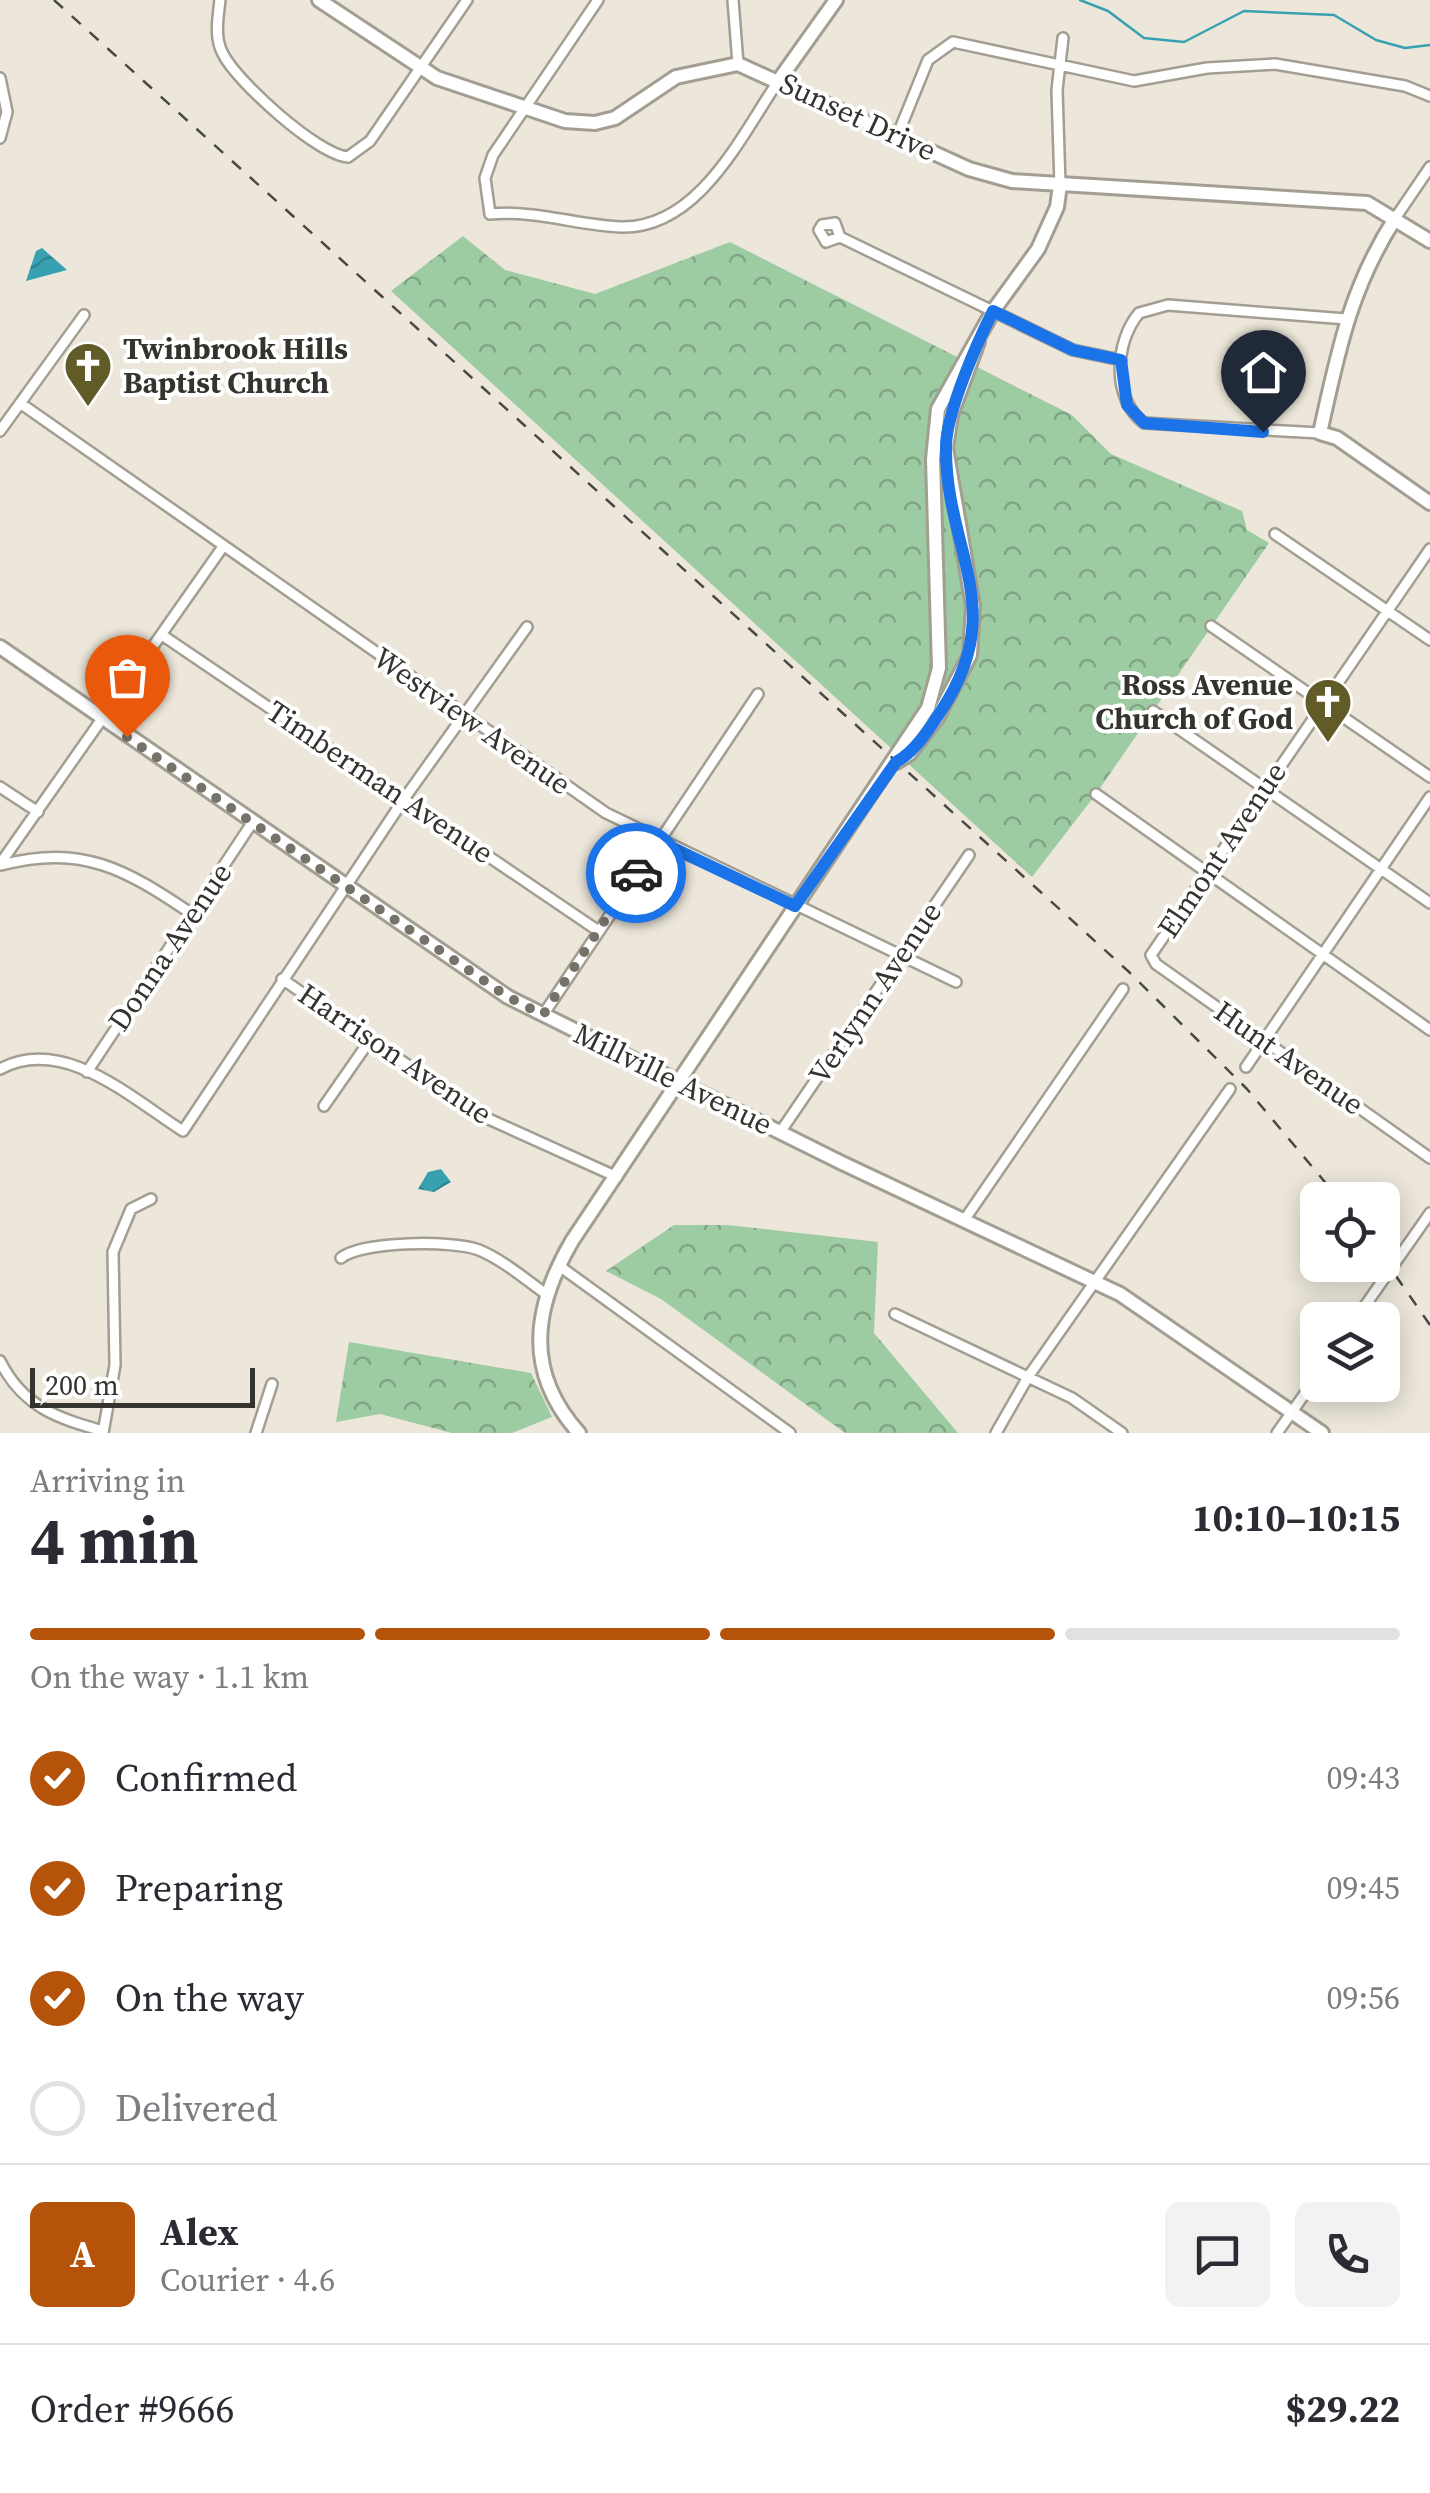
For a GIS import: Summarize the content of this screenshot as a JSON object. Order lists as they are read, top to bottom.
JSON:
{
  "streets": {
    "street": [
      "Sunset Drive",
      "Westview Avenue",
      "Timberman Avenue",
      "Elmont Avenue",
      "Donna Avenue",
      "Verlynn Avenue",
      "Harrison Avenue",
      "Hunt Avenue",
      "Millville Avenue"
    ]
  },
  "crossings": [
    ["Westview Avenue", "Verlynn Avenue"],
    ["Elmont Avenue", "Hunt Avenue"],
    ["Donna Avenue", "Millville Avenue"],
    ["Verlynn Avenue", "Millville Avenue"]
  ],
  "places": {
    "church": ["Twinbrook Hills Baptist Church", "Ross Avenue Church of God"]
  },
  "scale_bar": "200 m",
  "page": {
    "scale": "200 m",
    "heading": ["4 min", "Arriving in", "10:10–10:15"],
    "panel": [
      "Alex",
      "Courier · 4.6",
      "Order #9666",
      "$29.22"
    ],
    "bar": "On the way · 1.1 km",
    "list": [
      ["Confirmed", "09:43"],
      ["Preparing", "09:45"],
      ["On the way", "09:56"],
      "Delivered"
    ],
    "round": "A"
  }
}
